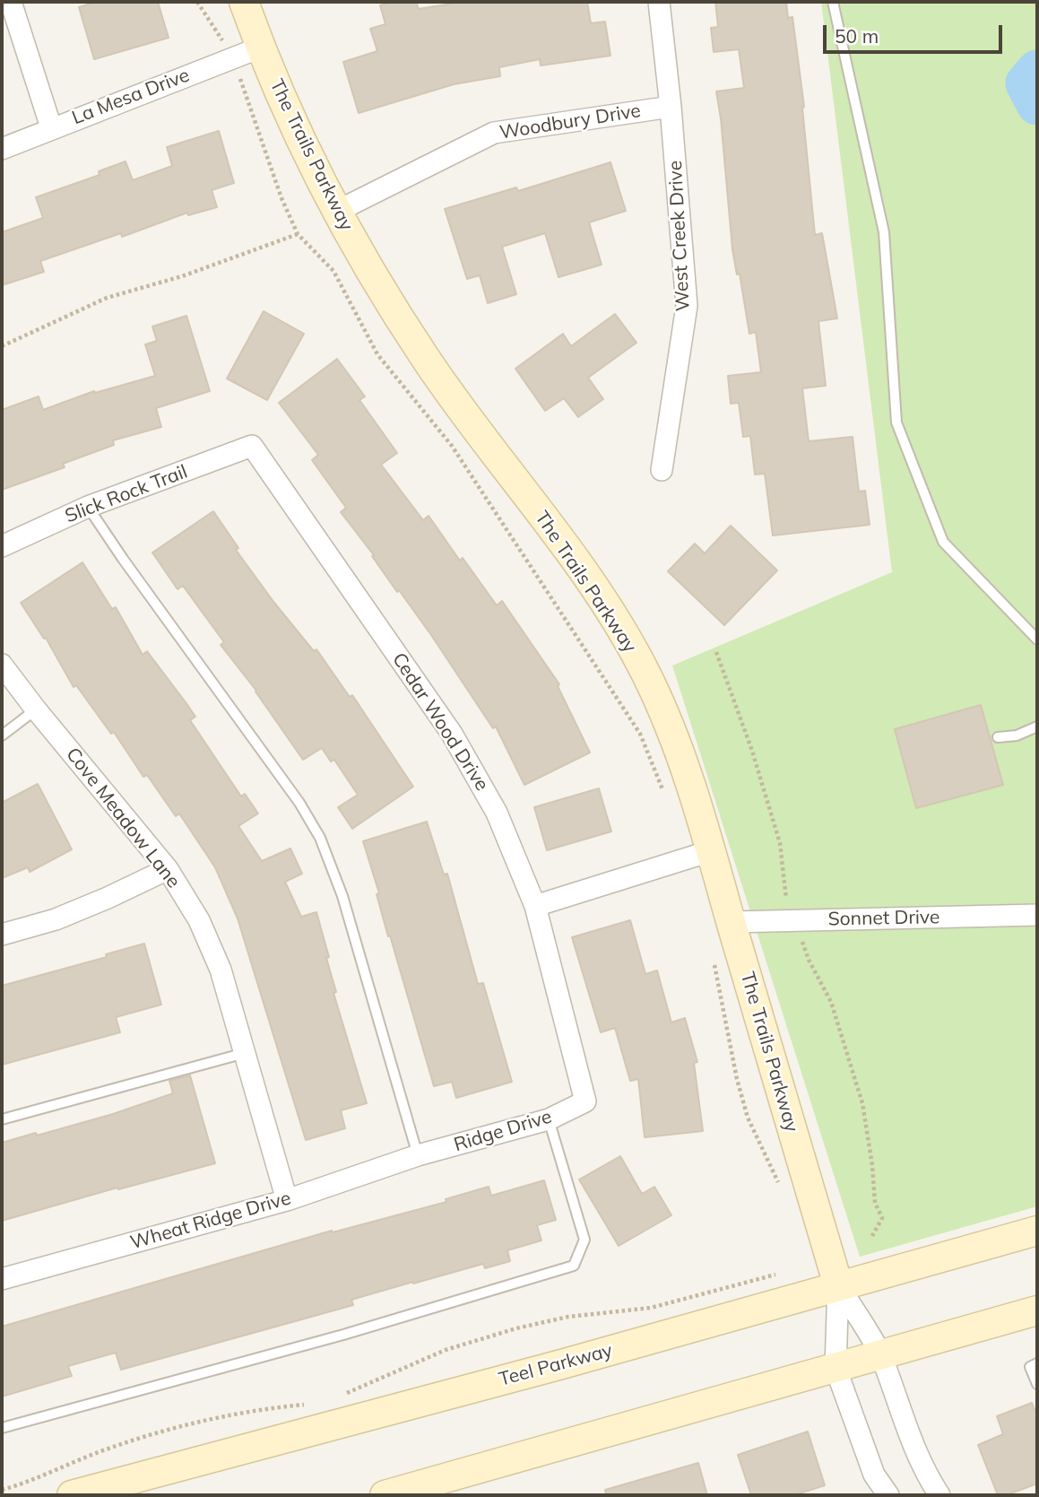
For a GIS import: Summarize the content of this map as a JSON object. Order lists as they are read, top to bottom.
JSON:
{
  "streets": {
    "main road": ["The Trails Parkway", "Teel Parkway"],
    "street": [
      "La Mesa Drive",
      "Woodbury Drive",
      "West Creek Drive",
      "Slick Rock Trail",
      "Cedar Wood Drive",
      "Cove Meadow Lane",
      "Sonnet Drive",
      "Ridge Drive",
      "Wheat Ridge Drive"
    ]
  },
  "crossings": [
    ["La Mesa Drive", "The Trails Parkway"],
    ["Woodbury Drive", "The Trails Parkway"],
    ["Woodbury Drive", "West Creek Drive"],
    ["The Trails Parkway", "Sonnet Drive"],
    ["The Trails Parkway", "Teel Parkway"],
    ["Slick Rock Trail", "Cedar Wood Drive"],
    ["Cedar Wood Drive", "Ridge Drive"],
    ["Cove Meadow Lane", "Wheat Ridge Drive"],
    ["Ridge Drive", "Wheat Ridge Drive"]
  ],
  "scale_bar": "50 m"
}
